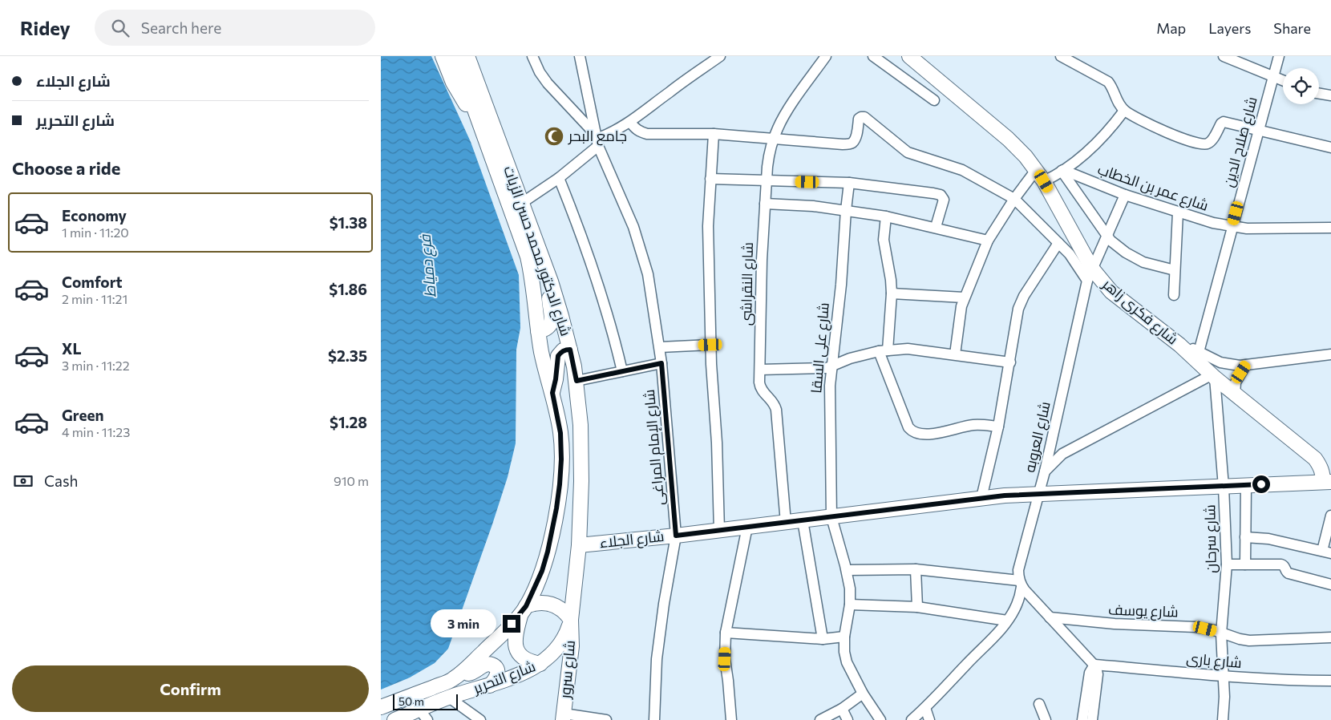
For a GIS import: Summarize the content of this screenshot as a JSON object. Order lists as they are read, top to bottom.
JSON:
{
  "streets": {
    "street": [
      "شارع صلاح الدين",
      "شارع عمر بن الخطاب",
      "شارع الدكتور محمد حسن الزيات",
      "شارع النقراشى",
      "شارع فكرى زاهر",
      "شارع على السقا",
      "شارع العروبه",
      "شارع الإمام المراغى",
      "شارع سرحان",
      "شارع الجلاء",
      "شارع يوسف",
      "شارع بارى",
      "شارع سرور",
      "شارع التحرير"
    ]
  },
  "crossings": [
    ["شارع صلاح الدين", "شارع عمر بن الخطاب"],
    ["شارع عمر بن الخطاب", "شارع العروبه"],
    ["شارع الدكتور محمد حسن الزيات", "شارع الجلاء"],
    ["شارع الدكتور محمد حسن الزيات", "شارع سرور"],
    ["شارع الدكتور محمد حسن الزيات", "شارع التحرير"],
    ["شارع النقراشى", "شارع الجلاء"],
    ["شارع فكرى زاهر", "شارع العروبه"],
    ["شارع فكرى زاهر", "شارع سرحان"],
    ["شارع فكرى زاهر", "شارع الجلاء"],
    ["شارع على السقا", "شارع الجلاء"],
    ["شارع العروبه", "شارع الجلاء"],
    ["شارع الإمام المراغى", "شارع الجلاء"],
    ["شارع سرحان", "شارع الجلاء"],
    ["شارع سرحان", "شارع يوسف"],
    ["شارع سرحان", "شارع بارى"],
    ["شارع سرور", "شارع التحرير"]
  ],
  "water": ["فرع دمياط"],
  "places": {
    "mosque": ["جامع البحر"]
  },
  "scale_bar": "50 m",
  "page": {
    "header": "Ridey",
    "search": "Search here",
    "nav": ["Map", "Layers", "Share"],
    "banner": ["شارع الجلاء", "شارع التحرير"],
    "heading": "Choose a ride",
    "list": [
      {
        "name": "Economy",
        "note": "1 min · 11:20",
        "value": "$1.38"
      },
      {
        "name": "Comfort",
        "note": "2 min · 11:21",
        "value": "$1.86"
      },
      {
        "name": "XL",
        "note": "3 min · 11:22",
        "value": "$2.35"
      },
      {
        "name": "Green",
        "note": "4 min · 11:23",
        "value": "$1.28"
      }
    ],
    "pay": ["Cash", "910 m"],
    "bubble": "3 min",
    "buttons": "Confirm",
    "scale": "50 m"
  }
}
